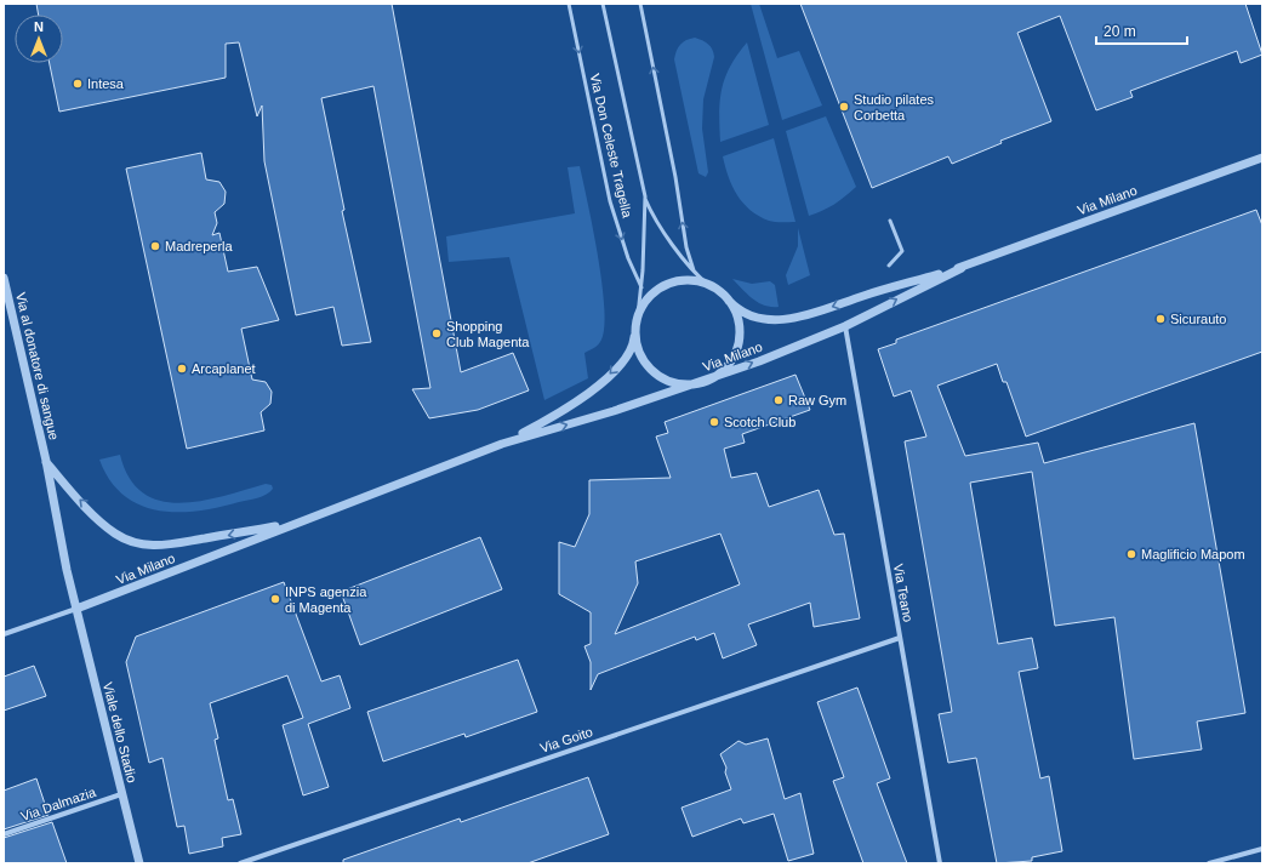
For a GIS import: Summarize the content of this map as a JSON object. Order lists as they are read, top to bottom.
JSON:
{
  "streets": {
    "street": [
      "Via Milano",
      "Via al donatore di sangue",
      "Via Teano",
      "Viale dello Stadio",
      "Via Goito",
      "Via Dalmazia"
    ],
    "lane": ["Via Don Celeste Tragella"]
  },
  "crossings": [
    ["Via Milano", "Via al donatore di sangue"],
    ["Via Milano", "Via Teano"],
    ["Via Milano", "Viale dello Stadio"],
    ["Via al donatore di sangue", "Viale dello Stadio"],
    ["Via Teano", "Via Goito"],
    ["Viale dello Stadio", "Via Dalmazia"]
  ],
  "one_way": ["Via Don Celeste Tragella"],
  "places": [
    "Intesa",
    "Studio pilates Corbetta",
    "Madreperla",
    "Sicurauto",
    "Shopping Club Magenta",
    "Arcaplanet",
    "Raw Gym",
    "Scotch Club",
    "Maglificio Mapom",
    "INPS agenzia di Magenta"
  ],
  "scale_bar": "20 m",
  "north": "top"
}
